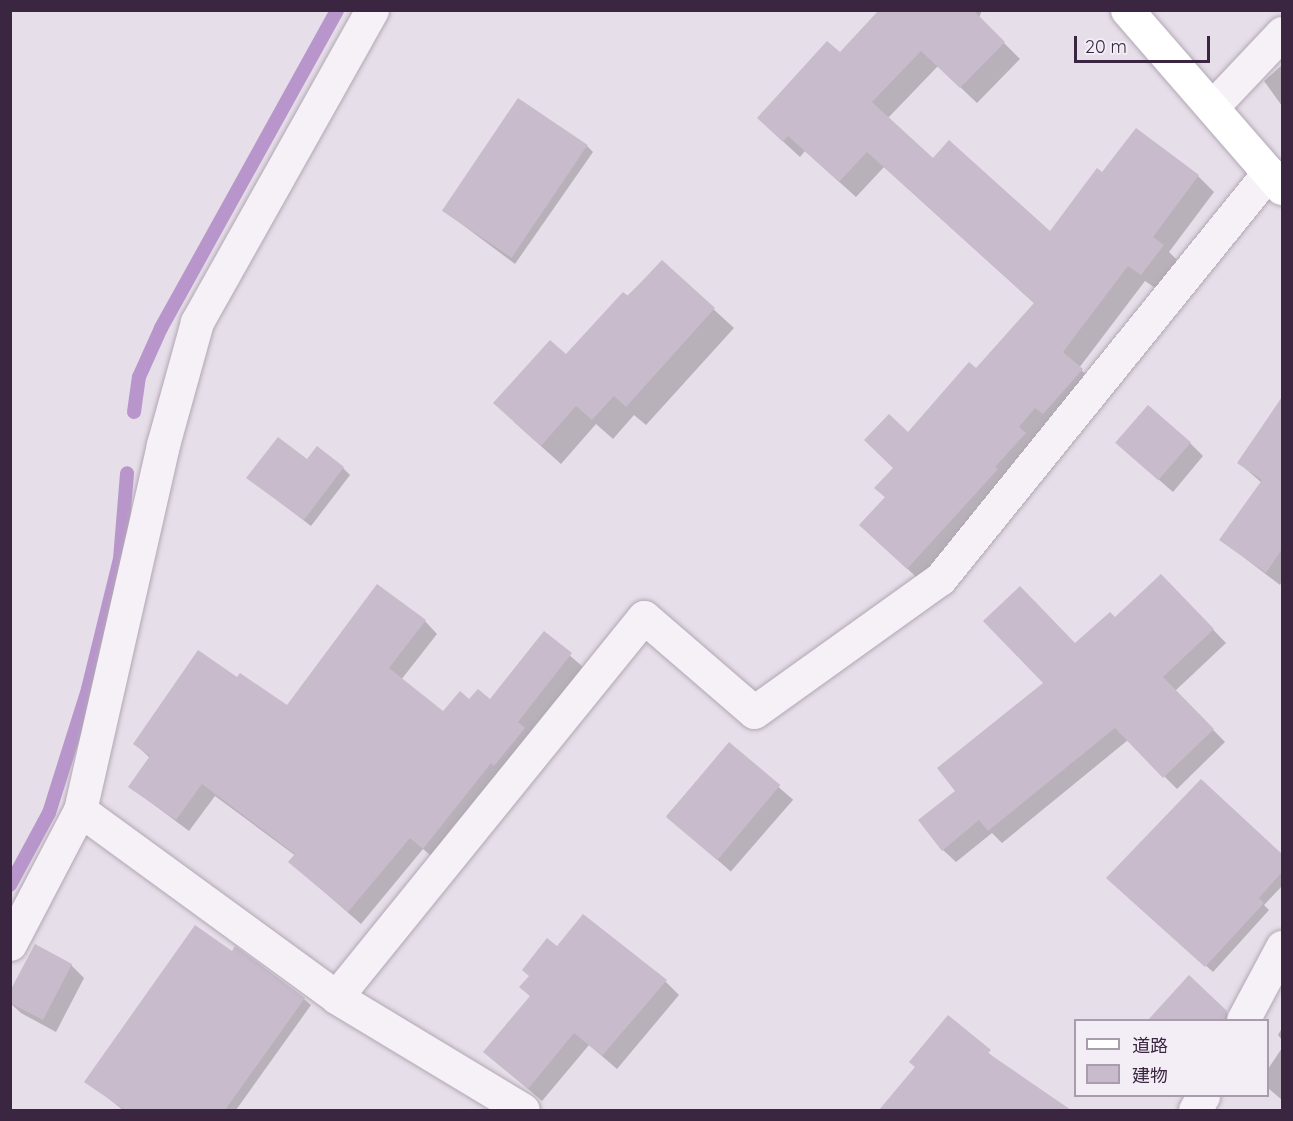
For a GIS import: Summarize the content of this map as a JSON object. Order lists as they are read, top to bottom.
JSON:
{
  "legend": ["道路", "建物"],
  "scale_bar": "20 m"
}
